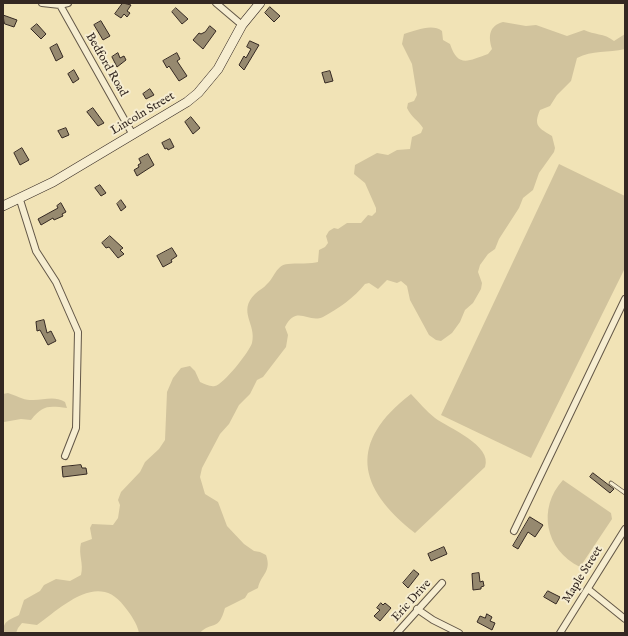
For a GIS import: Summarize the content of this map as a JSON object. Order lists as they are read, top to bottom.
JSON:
{
  "streets": {
    "main road": ["Lincoln Street"],
    "street": ["Bedford Road", "Maple Street", "Eric Drive"]
  },
  "crossings": [
    ["Bedford Road", "Lincoln Street"]
  ]
}
